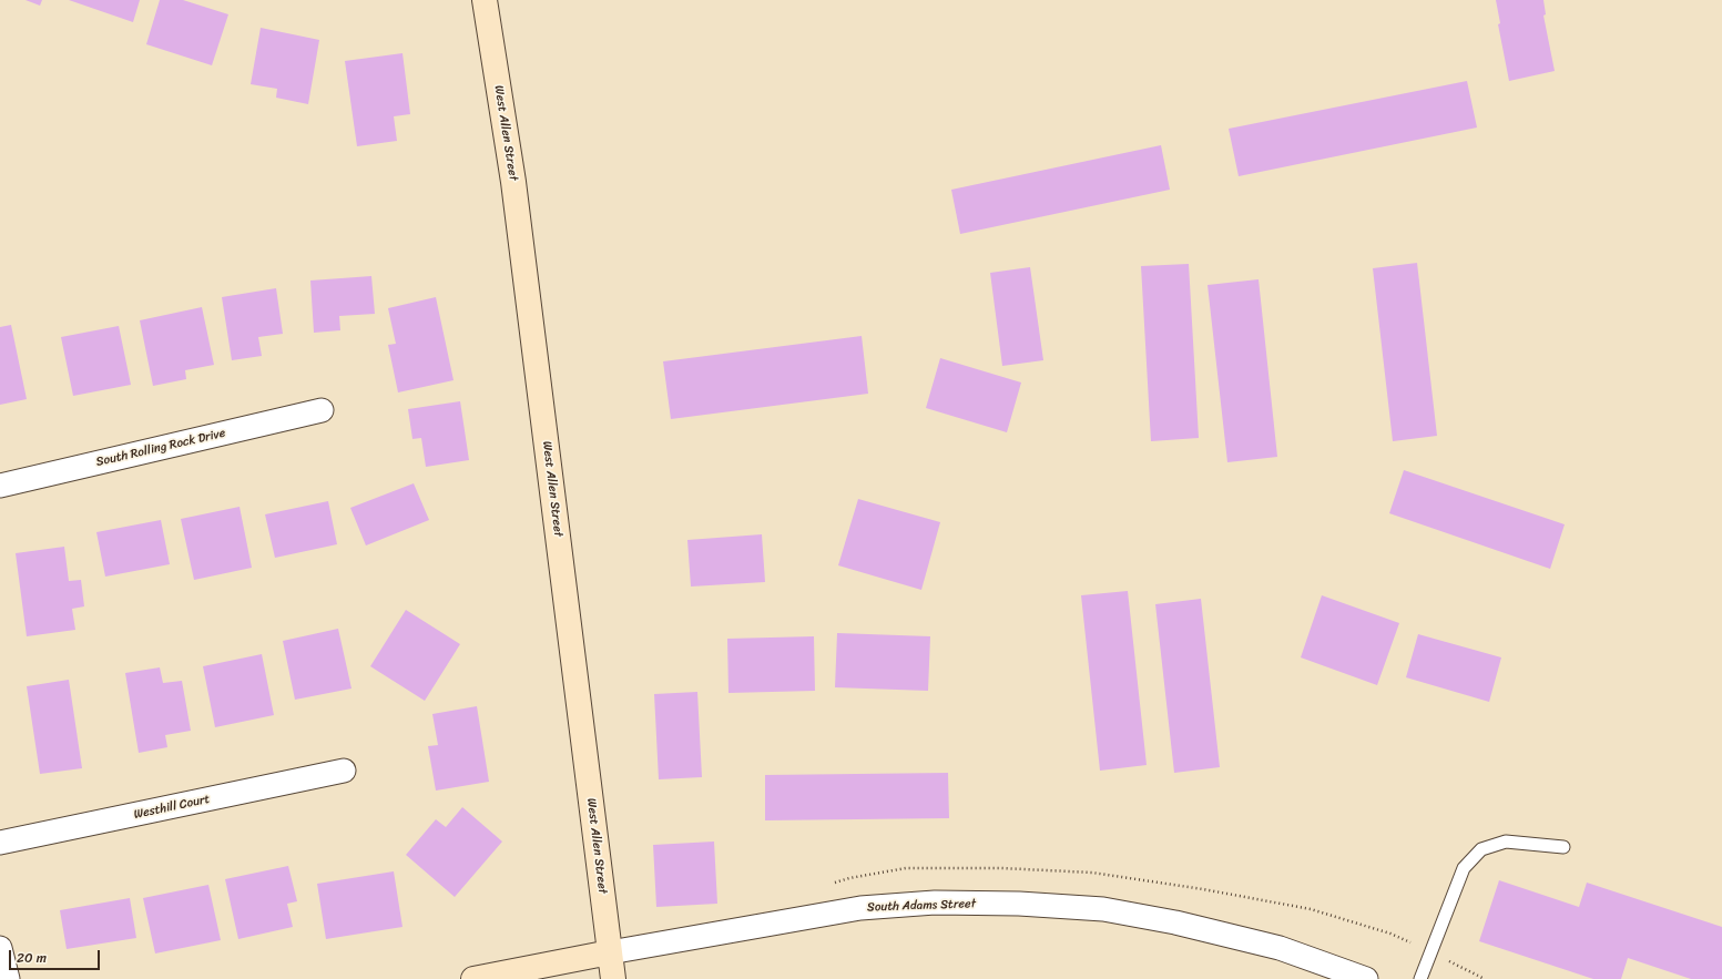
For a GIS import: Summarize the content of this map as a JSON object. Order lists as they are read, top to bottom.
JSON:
{
  "streets": {
    "street": [
      "West Allen Street",
      "South Rolling Rock Drive",
      "Westhill Court",
      "South Adams Street"
    ]
  },
  "crossings": [
    ["West Allen Street", "South Adams Street"]
  ],
  "scale_bar": "20 m"
}
